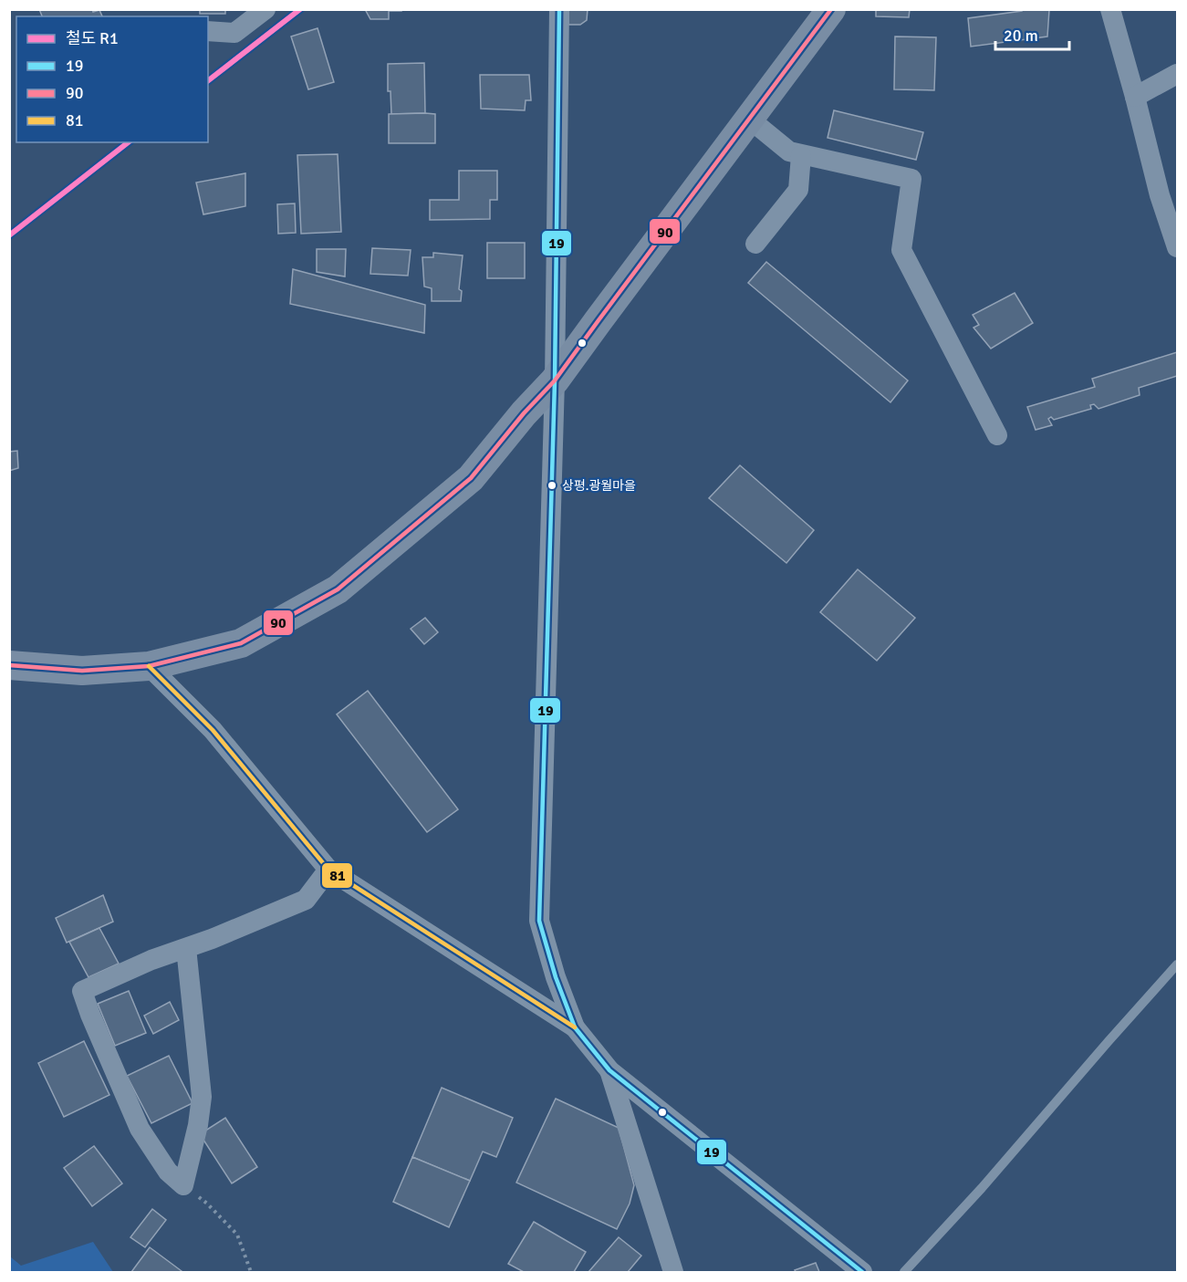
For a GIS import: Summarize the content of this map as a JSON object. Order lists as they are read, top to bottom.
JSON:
{
  "places": ["상평.광월마을"],
  "lines": [
    "rail line R1",
    "transit line 19",
    "transit line 90",
    "transit line 81"
  ],
  "legend": [
    "철도 R1",
    "19",
    "90",
    "81"
  ],
  "scale_bar": "20 m"
}
